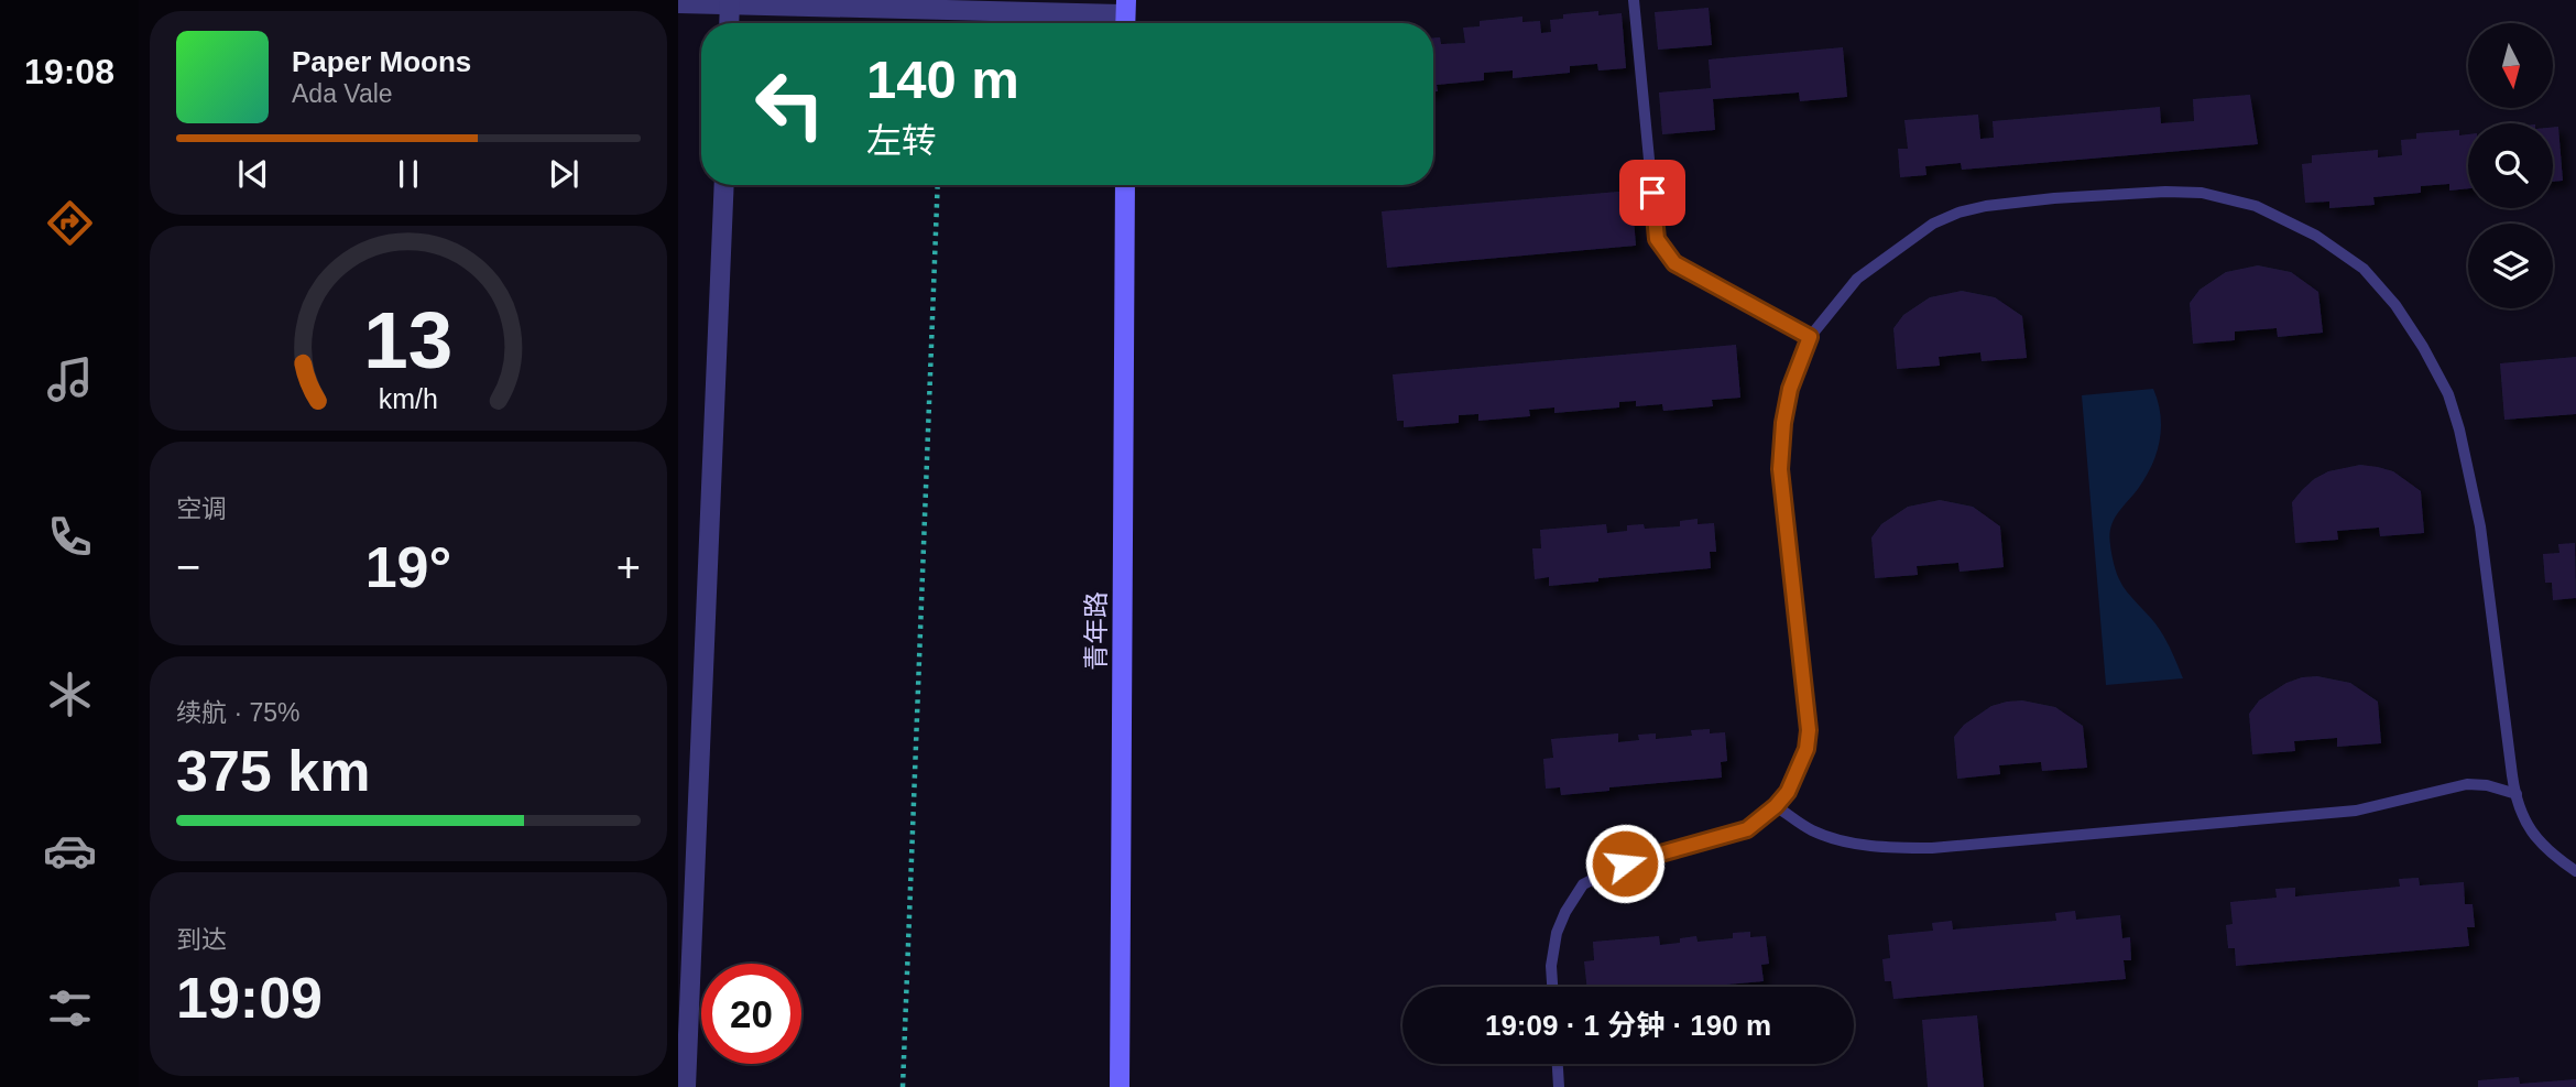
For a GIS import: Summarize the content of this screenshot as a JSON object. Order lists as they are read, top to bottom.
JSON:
{
  "streets": {
    "street": ["青年路"]
  },
  "north": "bottom",
  "page": {
    "tabs": "19:08",
    "turn": ["140 m", "左转"],
    "song": ["Paper Moons", "Ada Vale"],
    "tile": [
      "空调",
      ["续航 · 75%", "375 km"],
      ["到达", "19:09"]
    ],
    "heat": ["−", "19°", "+"],
    "limit": "20",
    "trip": "19:09 · 1 分钟 · 190 m",
    "gauge": ["13", "km/h"]
  }
}
